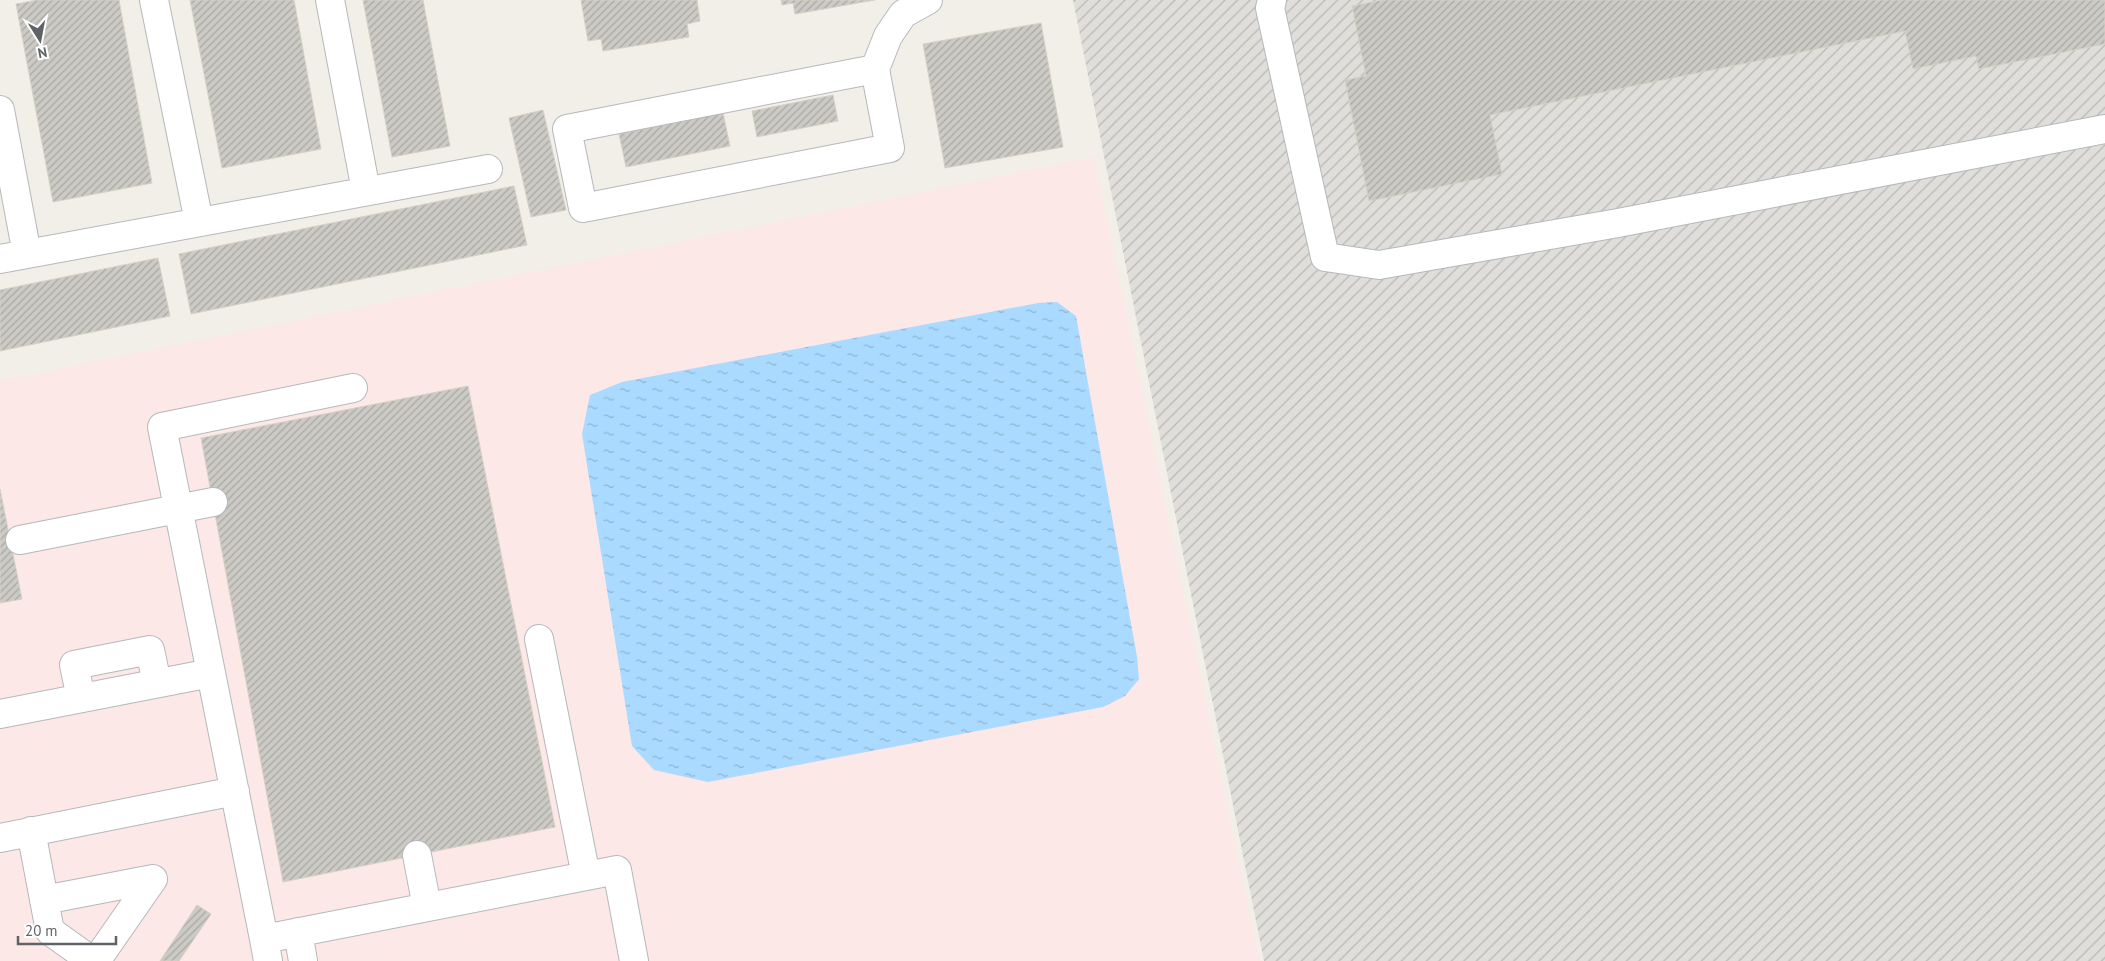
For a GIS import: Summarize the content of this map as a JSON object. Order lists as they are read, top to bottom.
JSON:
{
  "scale_bar": "20 m",
  "north": "bottom"
}
